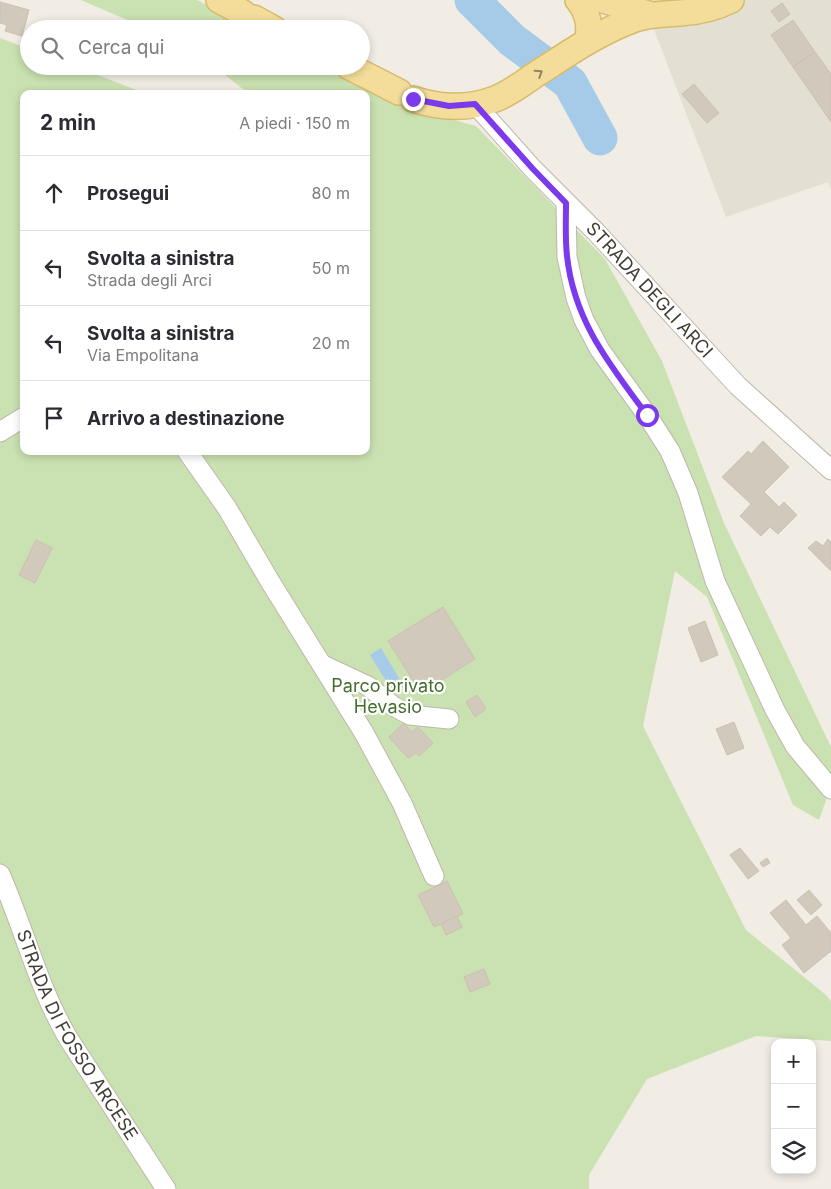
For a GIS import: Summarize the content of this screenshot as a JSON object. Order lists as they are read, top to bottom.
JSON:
{
  "streets": {
    "street": ["STRADA DEGLI ARCI", "STRADA DI FOSSO ARCESE"]
  },
  "parks": ["Parco privato Hevasio"],
  "page": {
    "search": "Cerca qui",
    "heading": ["2 min", "A piedi · 150 m"],
    "list": [
      ["Prosegui", "80 m"],
      ["Svolta a sinistra", "Strada degli Arci", "50 m"],
      ["Svolta a sinistra", "Via Empolitana", "20 m"],
      "Arrivo a destinazione"
    ],
    "map_buttons": ["+", "−"]
  }
}
